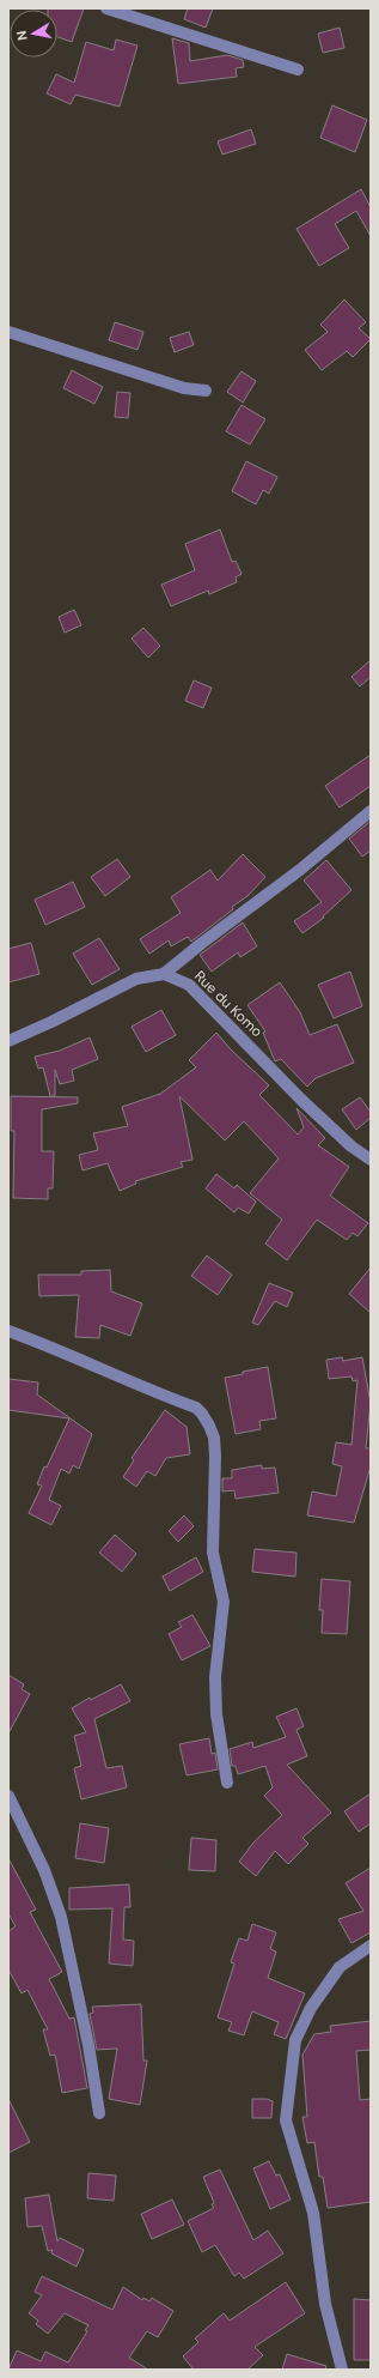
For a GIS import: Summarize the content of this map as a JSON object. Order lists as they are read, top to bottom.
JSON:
{
  "streets": {
    "street": ["Rue du Komo"]
  },
  "north": "left"
}
